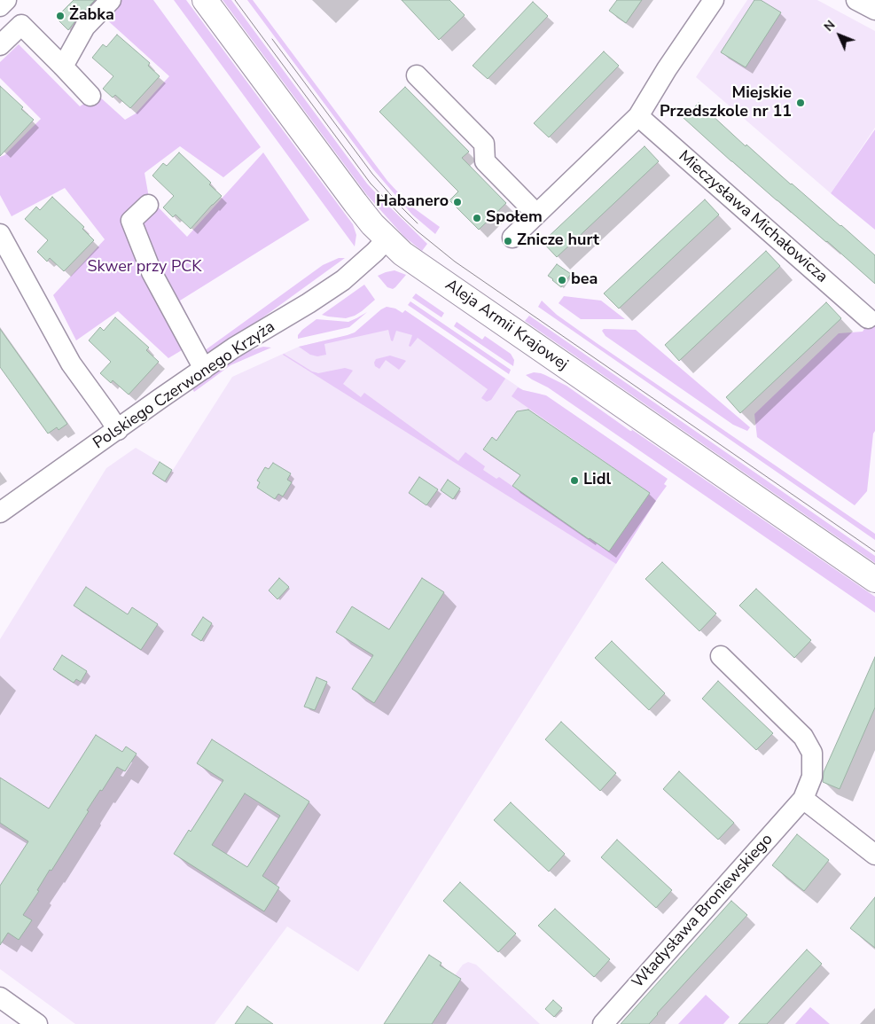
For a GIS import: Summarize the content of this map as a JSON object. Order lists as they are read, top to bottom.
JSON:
{
  "streets": {
    "main road": ["Aleja Armii Krajowej"],
    "street": ["Mieczysława Michałowicza", "Polskiego Czerwonego Krzyża", "Władysława Broniewskiego"]
  },
  "crossings": [
    ["Aleja Armii Krajowej", "Polskiego Czerwonego Krzyża"]
  ],
  "parks": ["Skwer przy PCK"],
  "places": [
    "Żabka",
    "Miejskie Przedszkole nr 11",
    "Habanero",
    "Społem",
    "Znicze hurt",
    "bea",
    "Lidl"
  ],
  "north": "top left"
}
